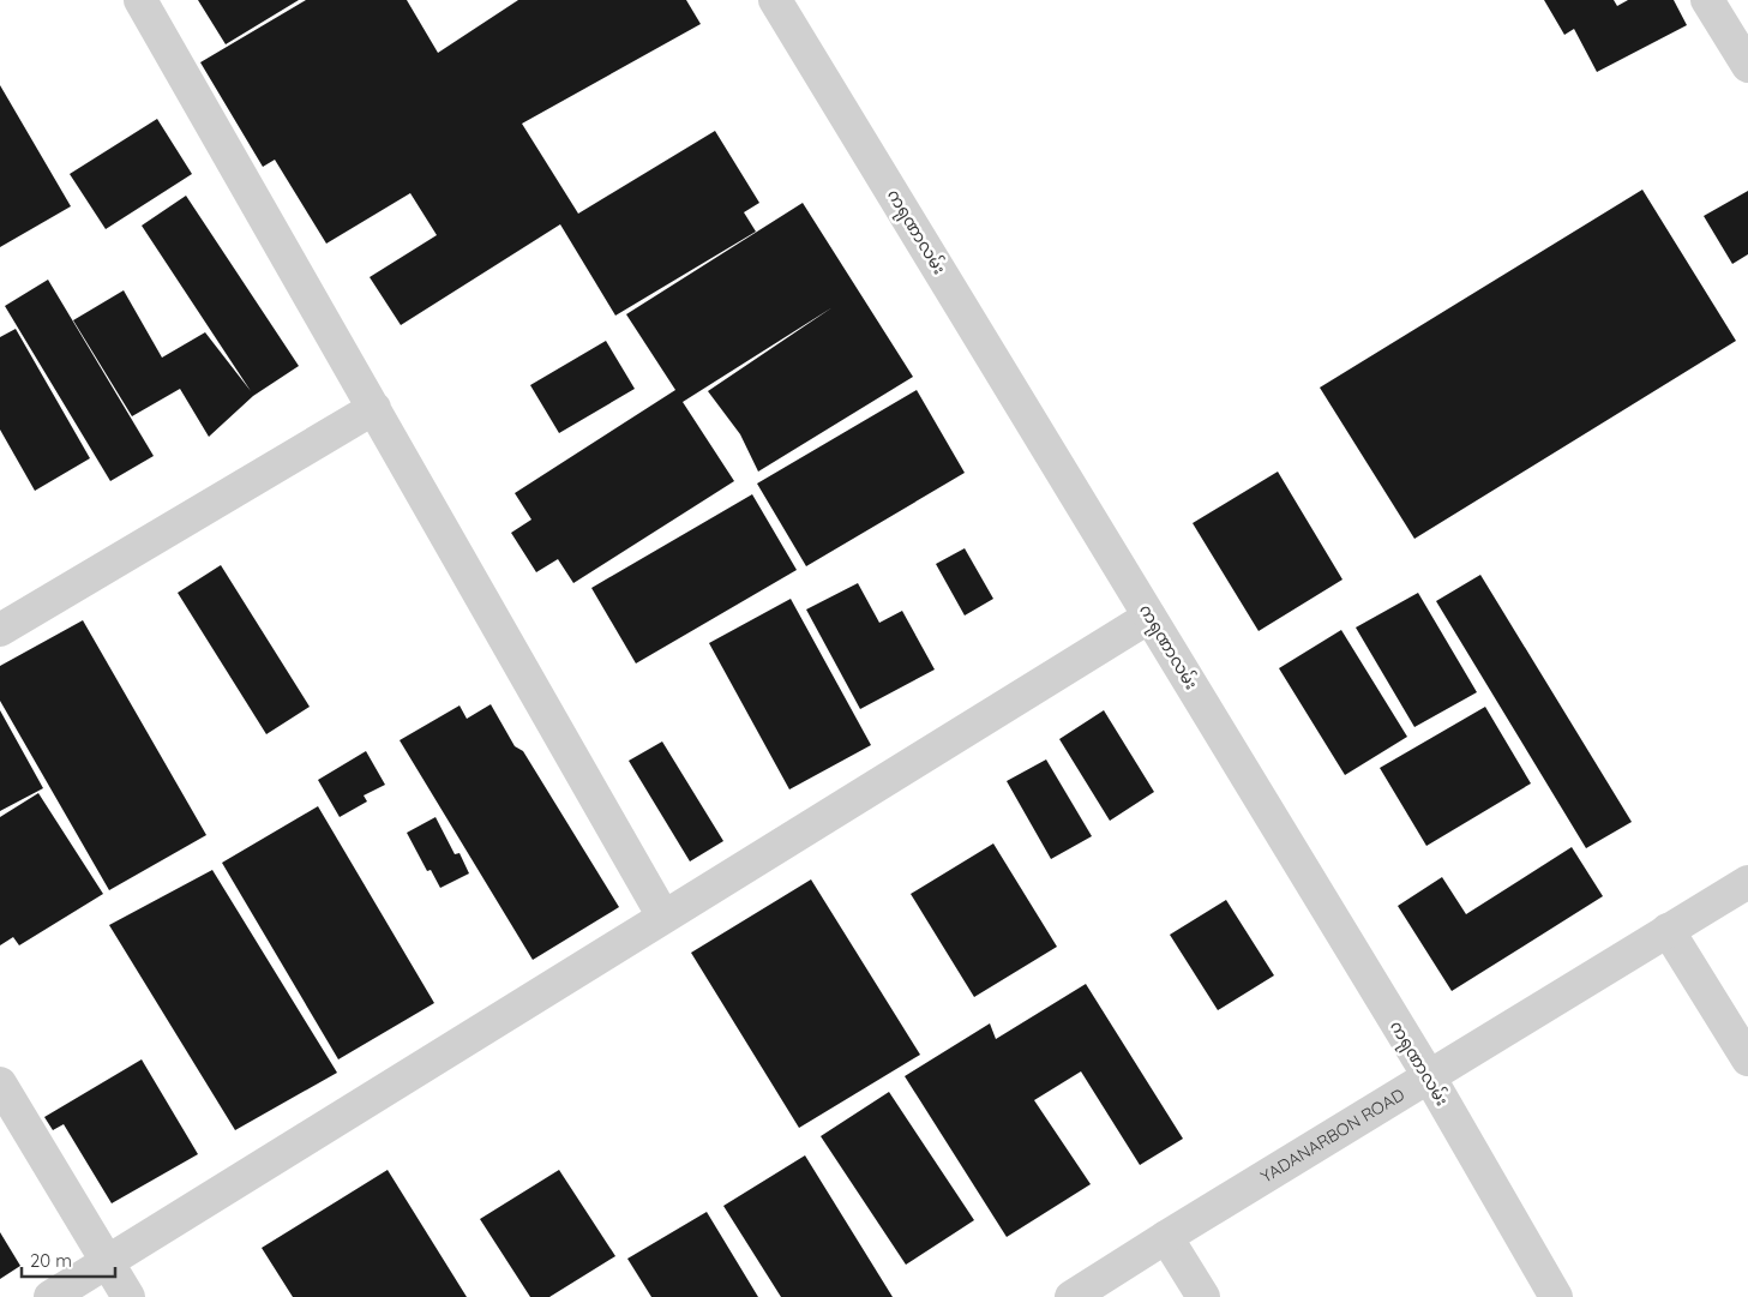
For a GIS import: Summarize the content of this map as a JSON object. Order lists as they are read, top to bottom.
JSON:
{
  "streets": {
    "street": ["ကရုဏာလမ်း", "YADANARBON ROAD"]
  },
  "crossings": [
    ["ကရုဏာလမ်း", "YADANARBON ROAD"]
  ],
  "scale_bar": "20 m"
}
